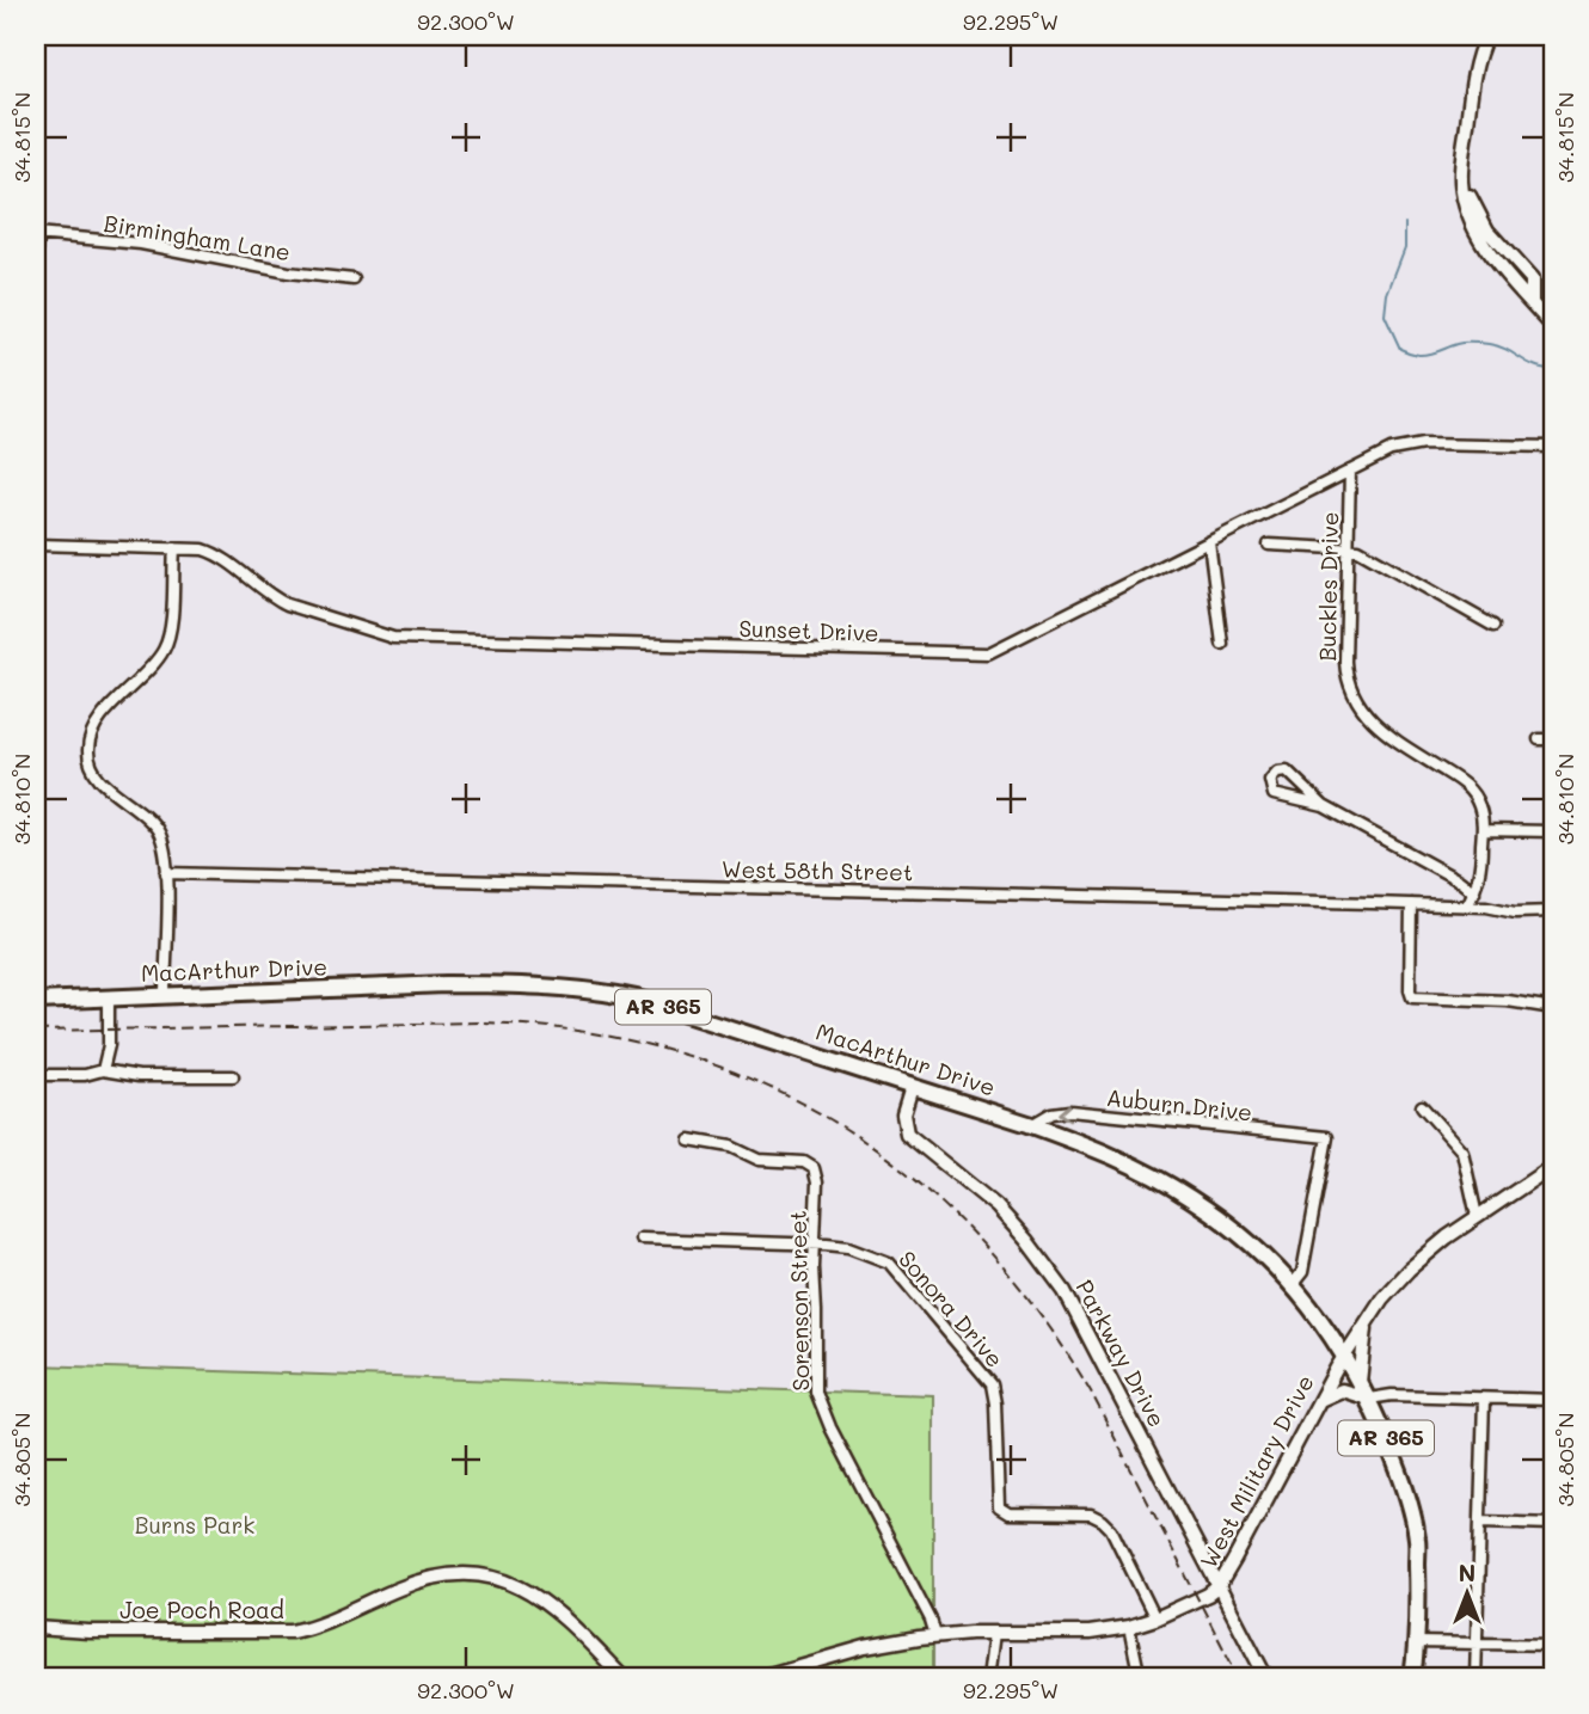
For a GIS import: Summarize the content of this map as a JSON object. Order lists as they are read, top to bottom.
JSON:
{
  "streets": {
    "main road": ["MacArthur Drive", "AR 365"],
    "street": [
      "Birmingham Lane",
      "Buckles Drive",
      "Sunset Drive",
      "West 58th Street",
      "Auburn Drive",
      "Sorenson Street",
      "Sonora Drive",
      "Parkway Drive",
      "West Military Drive",
      "Joe Poch Road"
    ]
  },
  "crossings": [
    ["Buckles Drive", "Sunset Drive"],
    ["MacArthur Drive", "Auburn Drive"],
    ["MacArthur Drive", "Parkway Drive"],
    ["MacArthur Drive", "West Military Drive"],
    ["Sorenson Street", "Sonora Drive"],
    ["Sorenson Street", "West Military Drive"],
    ["Sonora Drive", "West Military Drive"],
    ["Parkway Drive", "West Military Drive"]
  ],
  "parks": ["Burns Park"],
  "north": "top",
  "coordinates": [
    "92.300°W",
    "92.295°W",
    "34.815°N",
    "34.810°N",
    "34.805°N"
  ]
}
